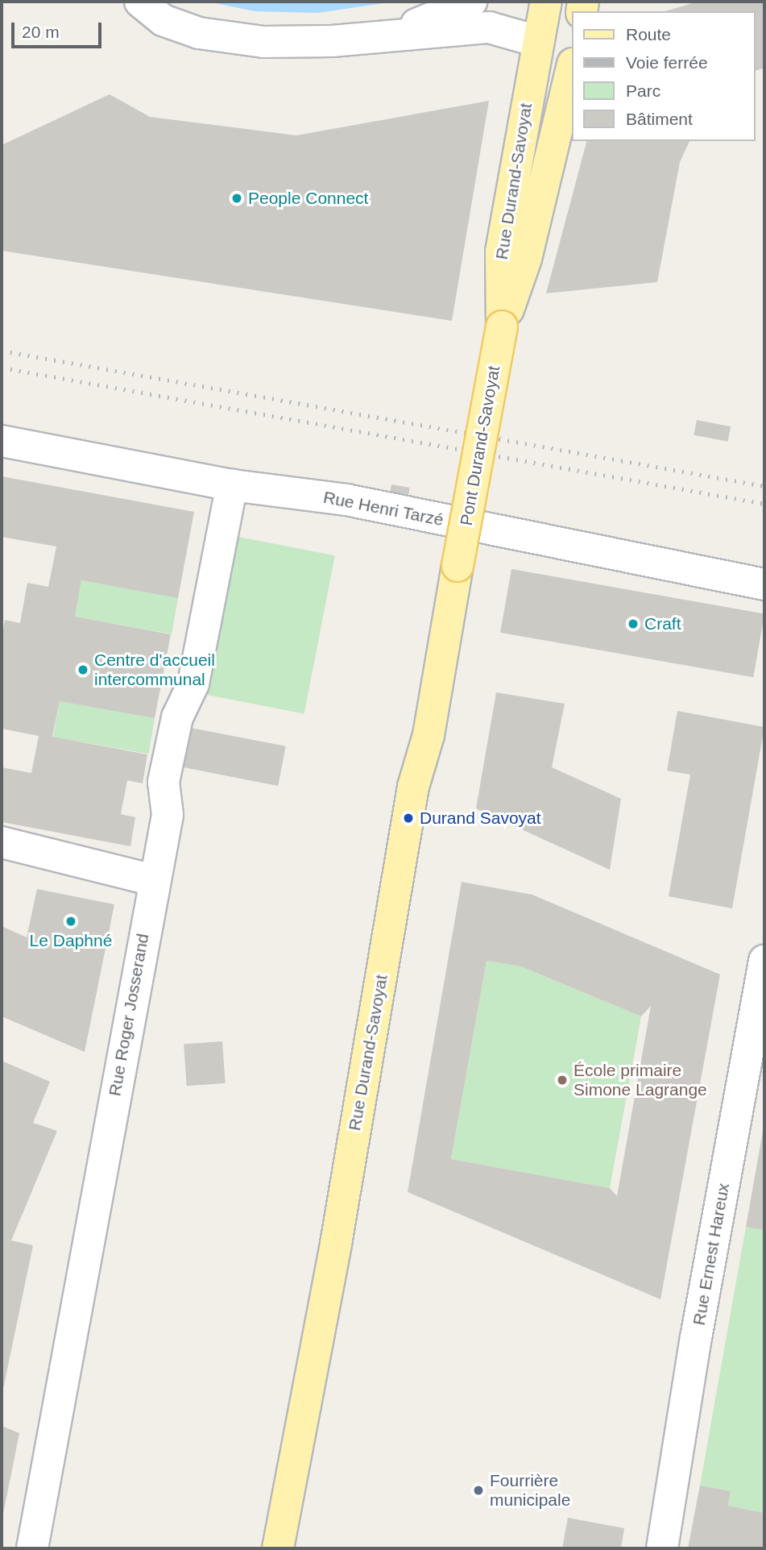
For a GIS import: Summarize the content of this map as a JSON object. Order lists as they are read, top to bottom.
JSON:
{
  "streets": {
    "main road": ["Rue Durand-Savoyat", "Pont Durand-Savoyat"],
    "street": ["Rue Henri Tarzé", "Rue Roger Josserand", "Rue Ernest Hareux"]
  },
  "crossings": [
    ["Rue Durand-Savoyat", "Pont Durand-Savoyat"],
    ["Rue Henri Tarzé", "Rue Roger Josserand"]
  ],
  "places": [
    "People Connect",
    "Craft",
    "Centre d'accueil intercommunal",
    "Durand Savoyat",
    "Le Daphné",
    "École primaire Simone Lagrange",
    "Fourrière municipale"
  ],
  "legend": [
    "Route",
    "Voie ferrée",
    "Parc",
    "Bâtiment"
  ],
  "scale_bar": "20 m"
}
